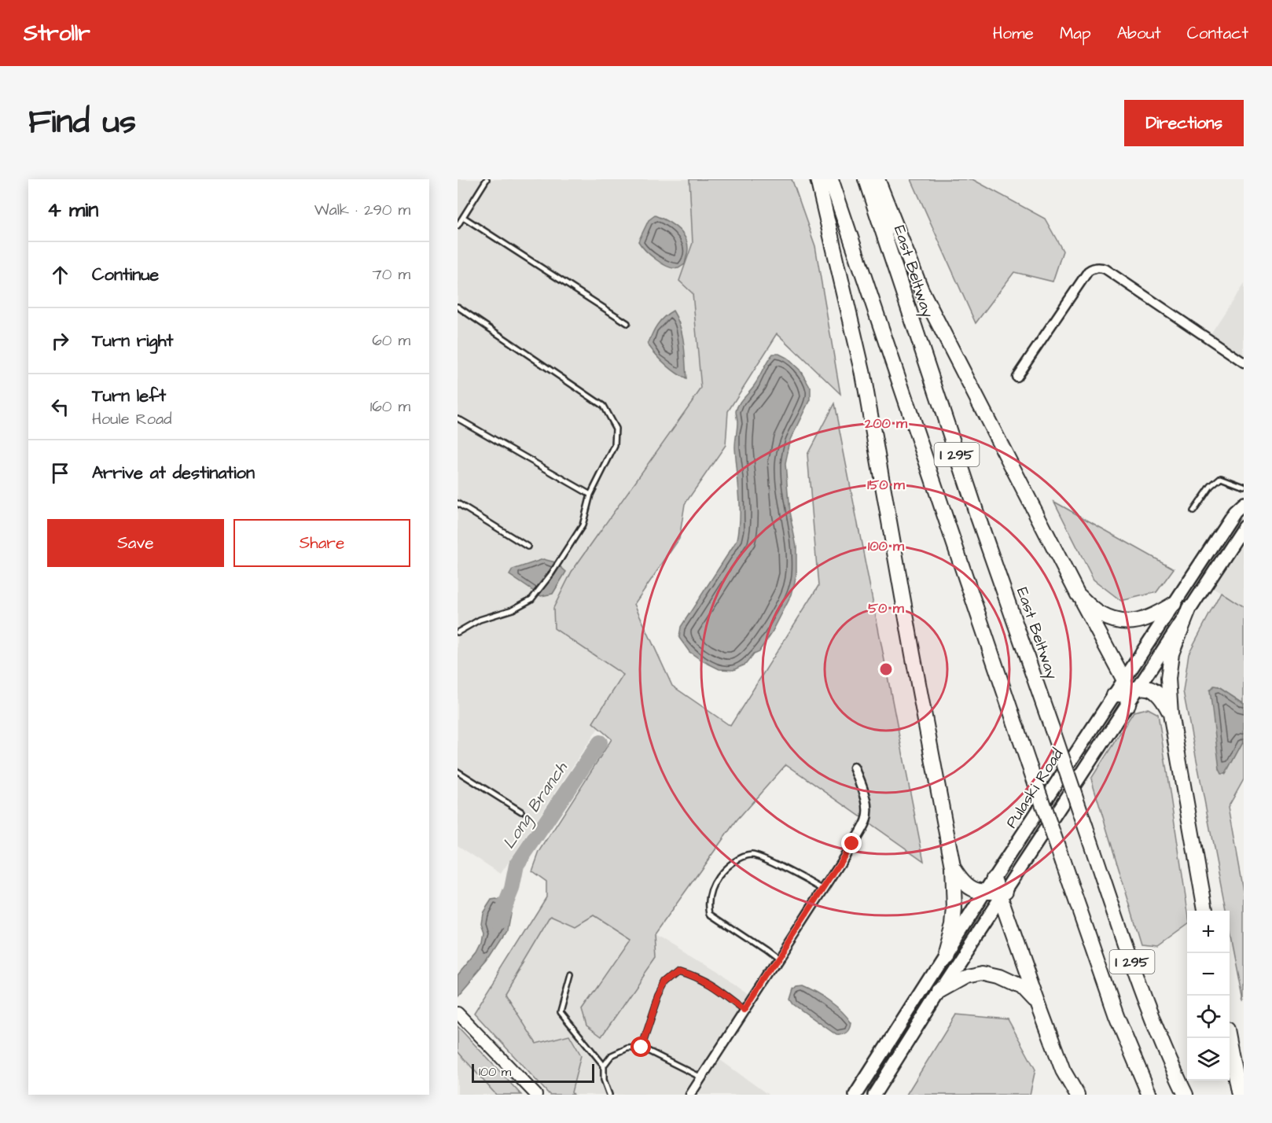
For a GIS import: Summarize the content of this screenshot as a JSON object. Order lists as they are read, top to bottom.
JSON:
{
  "streets": {
    "highway": ["East Beltway", "I 295"],
    "main road": ["Pulaski Road"]
  },
  "water": ["Long Branch"],
  "scale_bar": "100 m",
  "page": {
    "header": "Strollr",
    "nav": [
      "Home",
      "Map",
      "About",
      "Contact"
    ],
    "title": "Find us",
    "buttons": [
      "Directions",
      ["Save", "Share"]
    ],
    "heading": ["4 min", "Walk · 290 m"],
    "list": [
      ["Continue", "70 m"],
      ["Turn right", "60 m"],
      ["Turn left", "Houle Road", "160 m"],
      "Arrive at destination"
    ],
    "map_buttons": ["+", "−"],
    "scale": "100 m"
  },
  "rings": [
    "200 m",
    "150 m",
    "100 m",
    "50 m"
  ]
}
